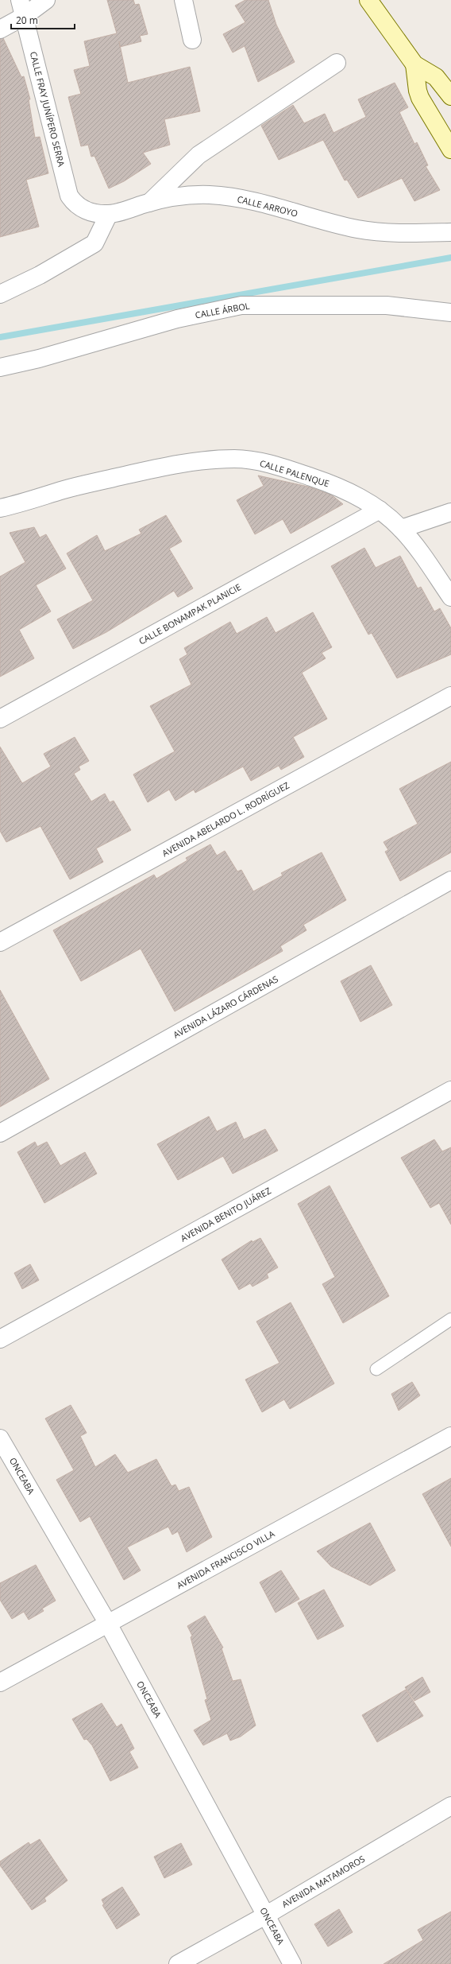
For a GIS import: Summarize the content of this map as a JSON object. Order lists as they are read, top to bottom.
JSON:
{
  "streets": {
    "street": [
      "CALLE FRAY JUNÍPERO SERRA",
      "CALLE ARROYO",
      "CALLE ÁRBOL",
      "CALLE PALENQUE",
      "CALLE BONAMPAK PLANICIE",
      "AVENIDA ABELARDO L. RODRÍGUEZ",
      "AVENIDA LÁZARO CÁRDENAS",
      "AVENIDA BENITO JUÁREZ",
      "ONCEABA",
      "AVENIDA FRANCISCO VILLA",
      "AVENIDA MATAMOROS"
    ]
  },
  "crossings": [
    ["CALLE FRAY JUNÍPERO SERRA", "CALLE ARROYO"],
    ["CALLE PALENQUE", "CALLE BONAMPAK PLANICIE"],
    ["ONCEABA", "AVENIDA FRANCISCO VILLA"],
    ["ONCEABA", "AVENIDA MATAMOROS"]
  ],
  "scale_bar": "20 m"
}
